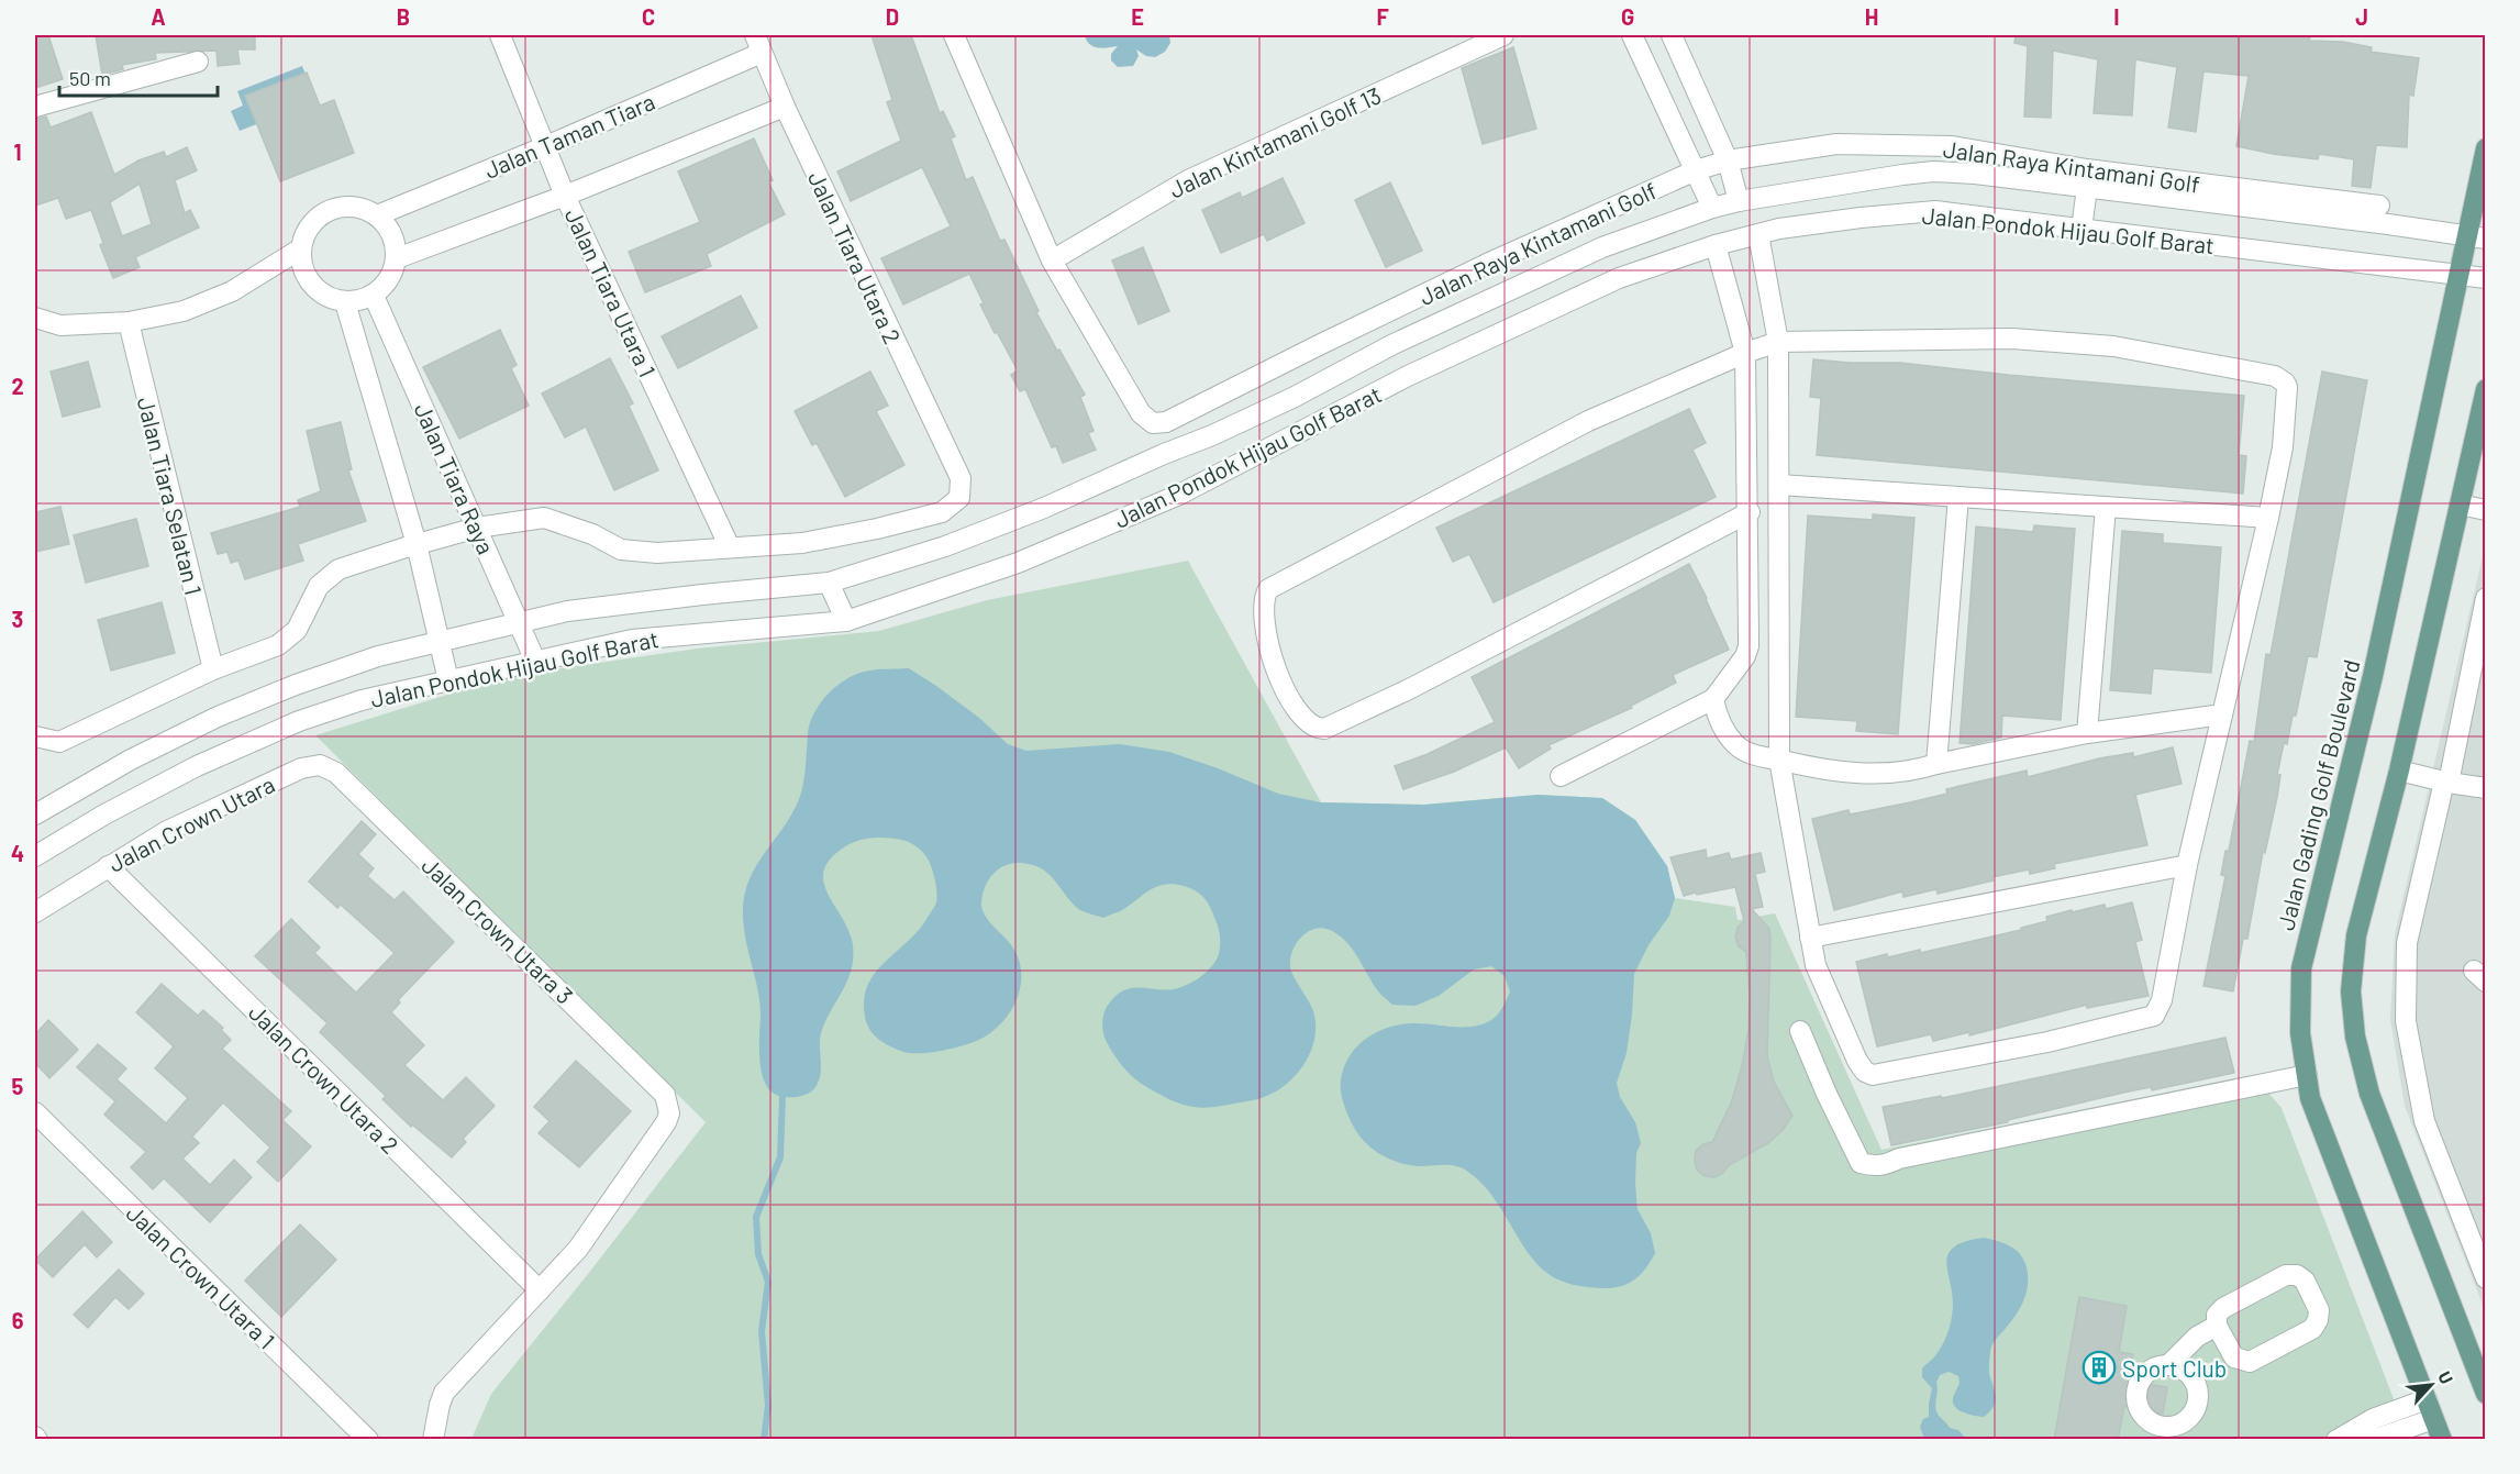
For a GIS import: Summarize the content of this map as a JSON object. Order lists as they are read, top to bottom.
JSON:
{
  "streets": {
    "main road": ["Jalan Gading Golf Boulevard"],
    "street": [
      "Jalan Taman Tiara",
      "Jalan Kintamani Golf 13",
      "Jalan Raya Kintamani Golf",
      "Jalan Pondok Hijau Golf Barat",
      "Jalan Tiara Utara 2",
      "Jalan Tiara Utara 1",
      "Jalan Tiara Raya",
      "Jalan Tiara Selatan 1",
      "Jalan Crown Utara",
      "Jalan Crown Utara 3",
      "Jalan Crown Utara 2",
      "Jalan Crown Utara 1"
    ]
  },
  "crossings": [
    ["Jalan Taman Tiara", "Jalan Tiara Utara 2"],
    ["Jalan Taman Tiara", "Jalan Tiara Utara 1"],
    ["Jalan Taman Tiara", "Jalan Tiara Raya"],
    ["Jalan Kintamani Golf 13", "Jalan Raya Kintamani Golf"],
    ["Jalan Pondok Hijau Golf Barat", "Jalan Tiara Raya"],
    ["Jalan Pondok Hijau Golf Barat", "Jalan Gading Golf Boulevard"],
    ["Jalan Tiara Utara 2", "Jalan Tiara Utara 1"],
    ["Jalan Crown Utara", "Jalan Crown Utara 3"],
    ["Jalan Crown Utara", "Jalan Crown Utara 2"],
    ["Jalan Crown Utara 3", "Jalan Crown Utara 2"]
  ],
  "places": {
    "building": ["Sport Club"]
  },
  "scale_bar": "50 m",
  "north": "top right",
  "grid": {
    "columns": [
      "A",
      "B",
      "C",
      "D",
      "E",
      "F",
      "G",
      "H",
      "I",
      "J"
    ],
    "rows": [
      "1",
      "2",
      "3",
      "4",
      "5",
      "6"
    ]
  }
}
